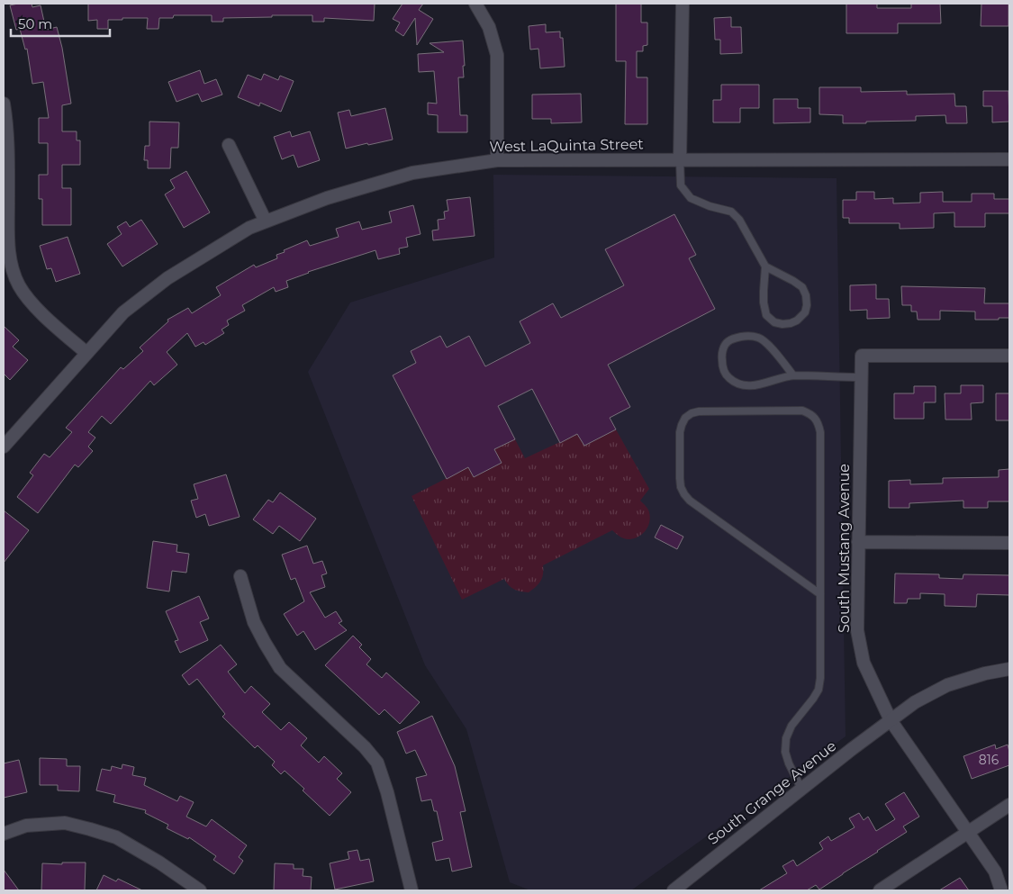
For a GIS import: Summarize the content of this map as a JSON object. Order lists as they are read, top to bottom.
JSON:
{
  "streets": {
    "street": ["West LaQuinta Street", "South Mustang Avenue", "South Grange Avenue"]
  },
  "crossings": [
    ["South Mustang Avenue", "South Grange Avenue"]
  ],
  "house_numbers": ["816"],
  "scale_bar": "50 m"
}
